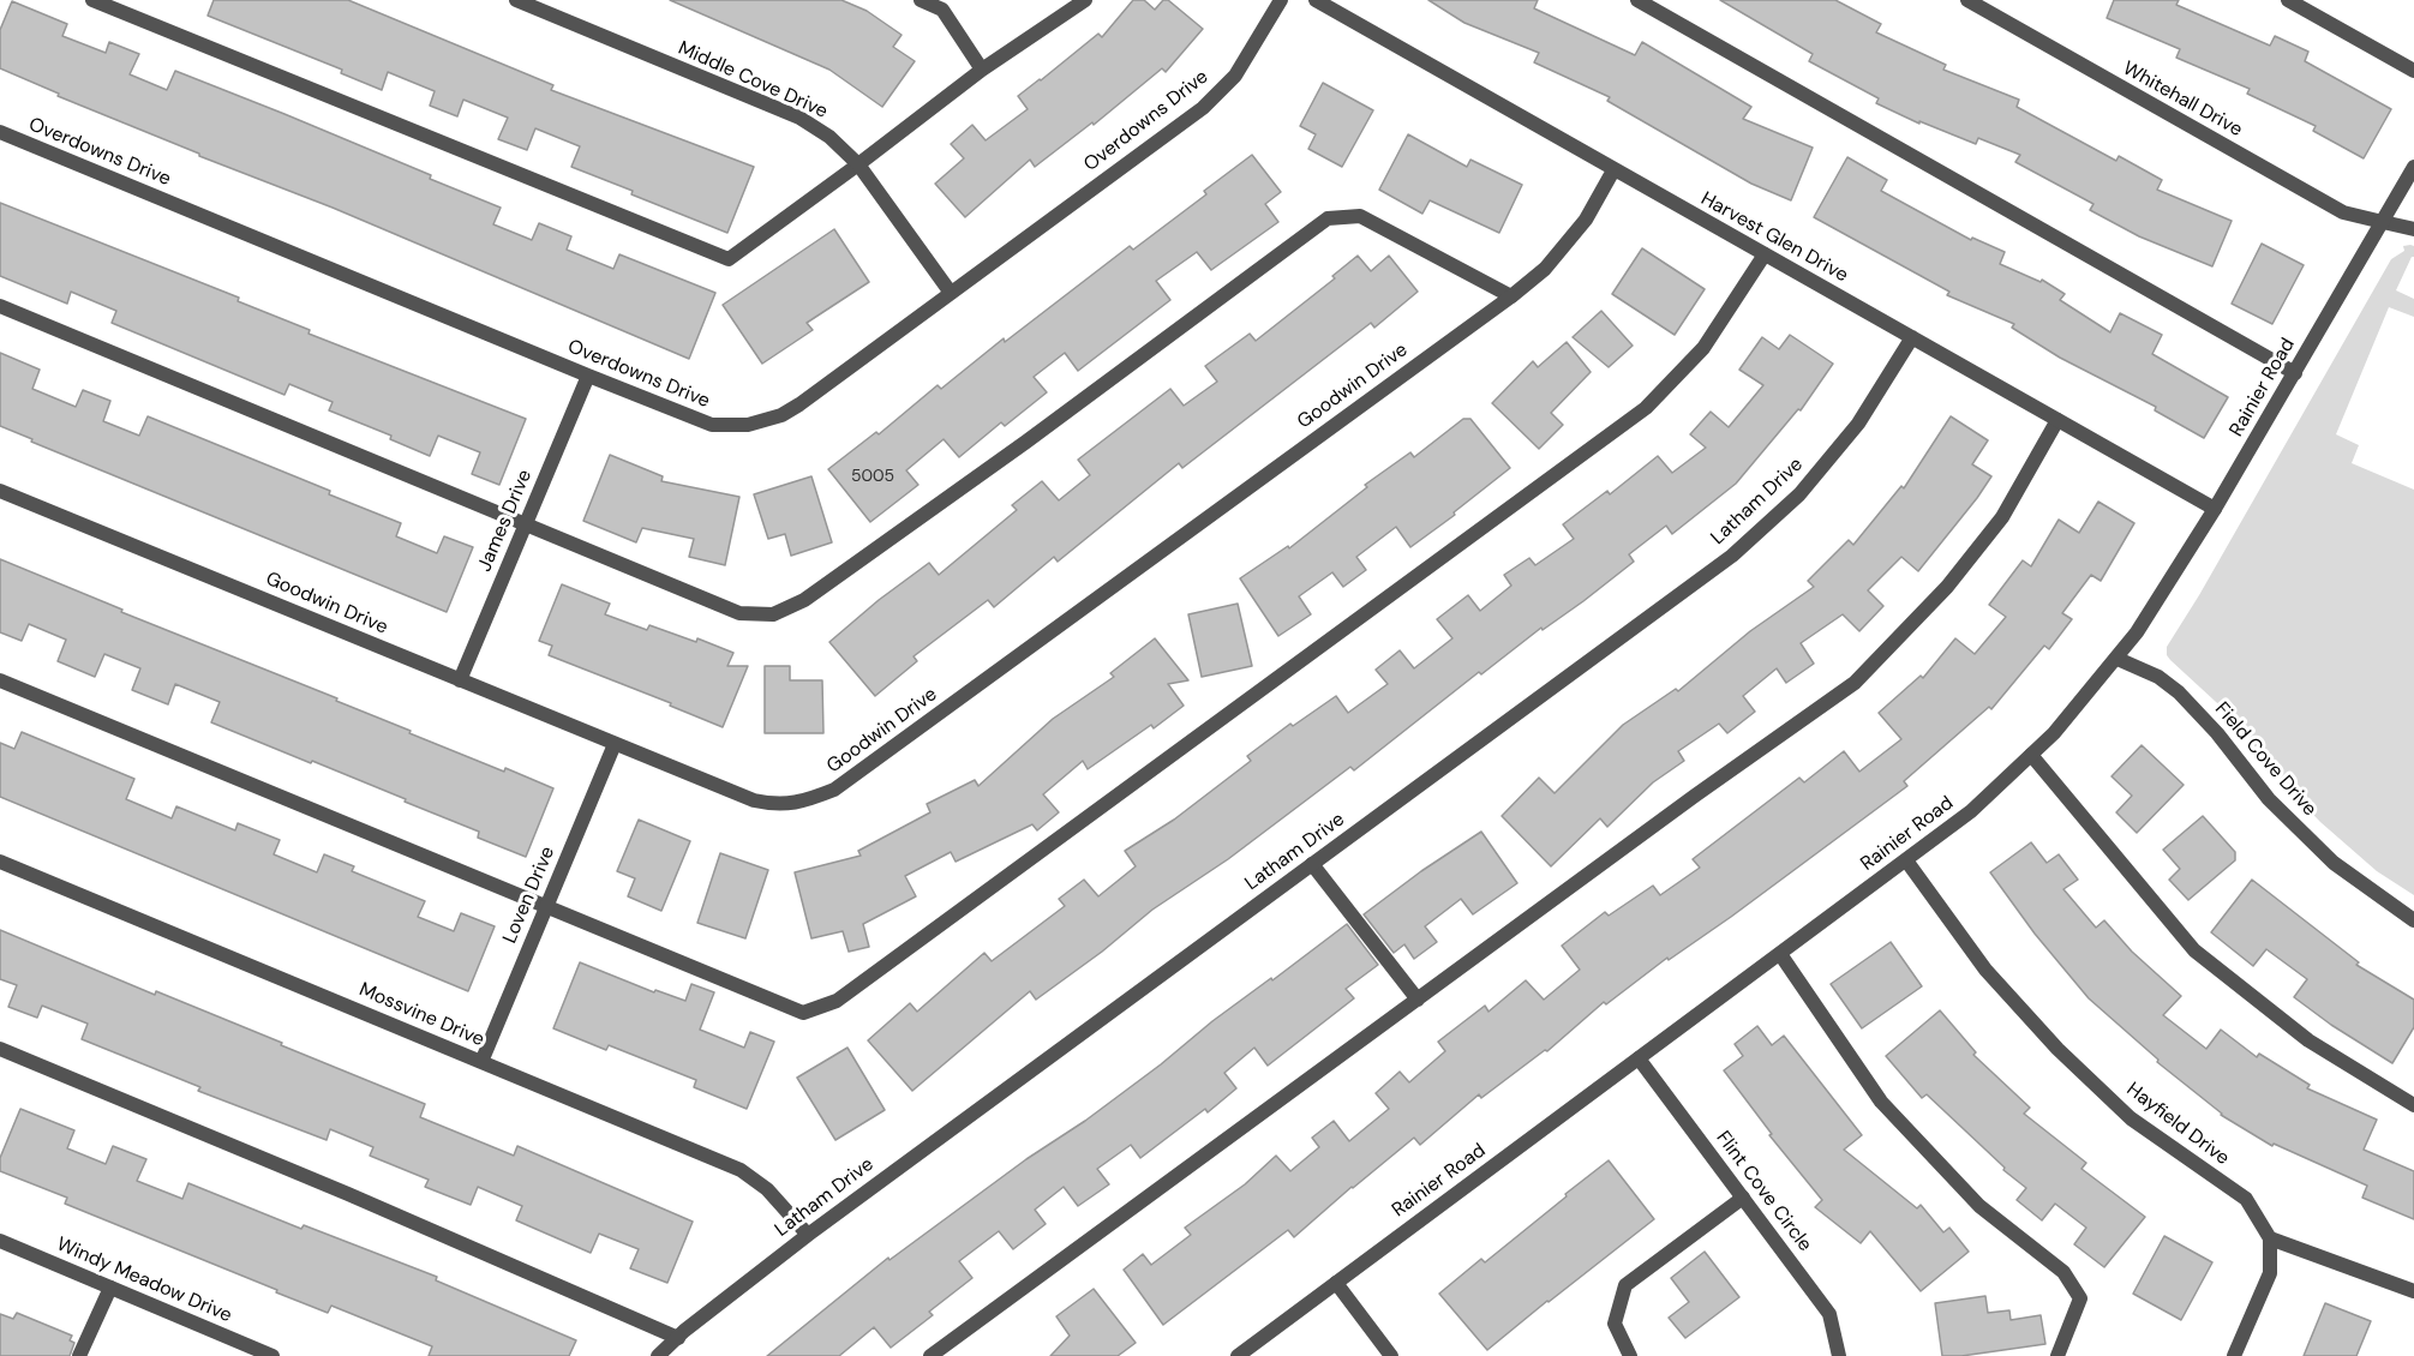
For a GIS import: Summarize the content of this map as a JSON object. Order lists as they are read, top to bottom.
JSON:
{
  "streets": {
    "street": [
      "Middle Cove Drive",
      "Whitehall Drive",
      "Overdowns Drive",
      "Harvest Glen Drive",
      "Goodwin Drive",
      "Rainier Road",
      "Latham Drive",
      "James Drive",
      "Field Cove Drive",
      "Loven Drive",
      "Mossvine Drive",
      "Hayfield Drive",
      "Flint Cove Circle",
      "Windy Meadow Drive"
    ]
  },
  "crossings": [
    ["Middle Cove Drive", "Overdowns Drive"],
    ["Whitehall Drive", "Rainier Road"],
    ["Overdowns Drive", "James Drive"],
    ["Harvest Glen Drive", "Goodwin Drive"],
    ["Harvest Glen Drive", "Rainier Road"],
    ["Harvest Glen Drive", "Latham Drive"],
    ["Goodwin Drive", "James Drive"],
    ["Goodwin Drive", "Loven Drive"],
    ["Rainier Road", "Field Cove Drive"],
    ["Rainier Road", "Hayfield Drive"],
    ["Rainier Road", "Flint Cove Circle"],
    ["Latham Drive", "Mossvine Drive"],
    ["Loven Drive", "Mossvine Drive"]
  ],
  "house_numbers": ["5005"]
}
